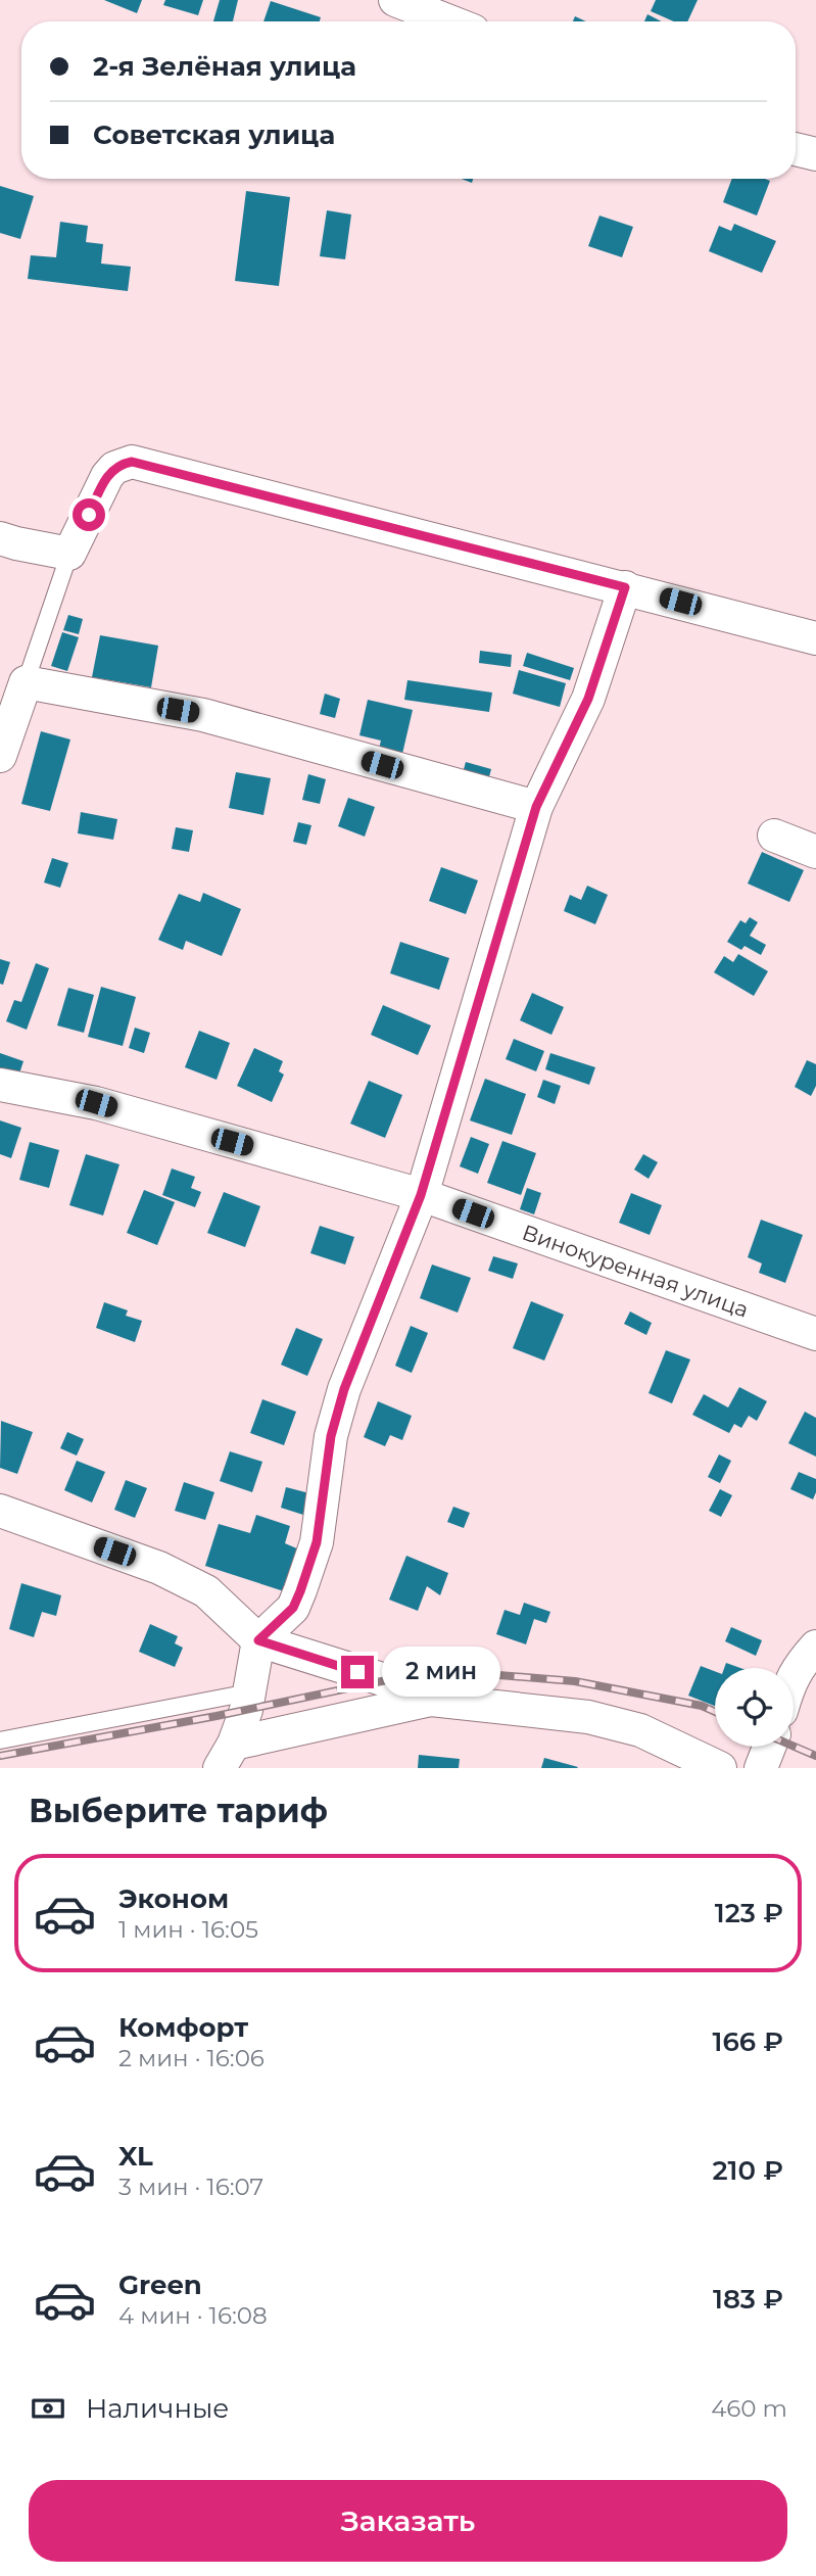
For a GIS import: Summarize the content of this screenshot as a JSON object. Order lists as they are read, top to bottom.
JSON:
{
  "streets": {
    "street": ["Винокуренная улица"]
  },
  "page": {
    "banner": ["2-я Зелёная улица", "Советская улица"],
    "bubble": "2 мин",
    "heading": "Выберите тариф",
    "list": [
      {
        "name": "Эконом",
        "note": "1 мин · 16:05",
        "value": "123 ₽"
      },
      {
        "name": "Комфорт",
        "note": "2 мин · 16:06",
        "value": "166 ₽"
      },
      {
        "name": "XL",
        "note": "3 мин · 16:07",
        "value": "210 ₽"
      },
      {
        "name": "Green",
        "note": "4 мин · 16:08",
        "value": "183 ₽"
      }
    ],
    "pay": ["Наличные", "460 m"],
    "buttons": "Заказать"
  }
}
